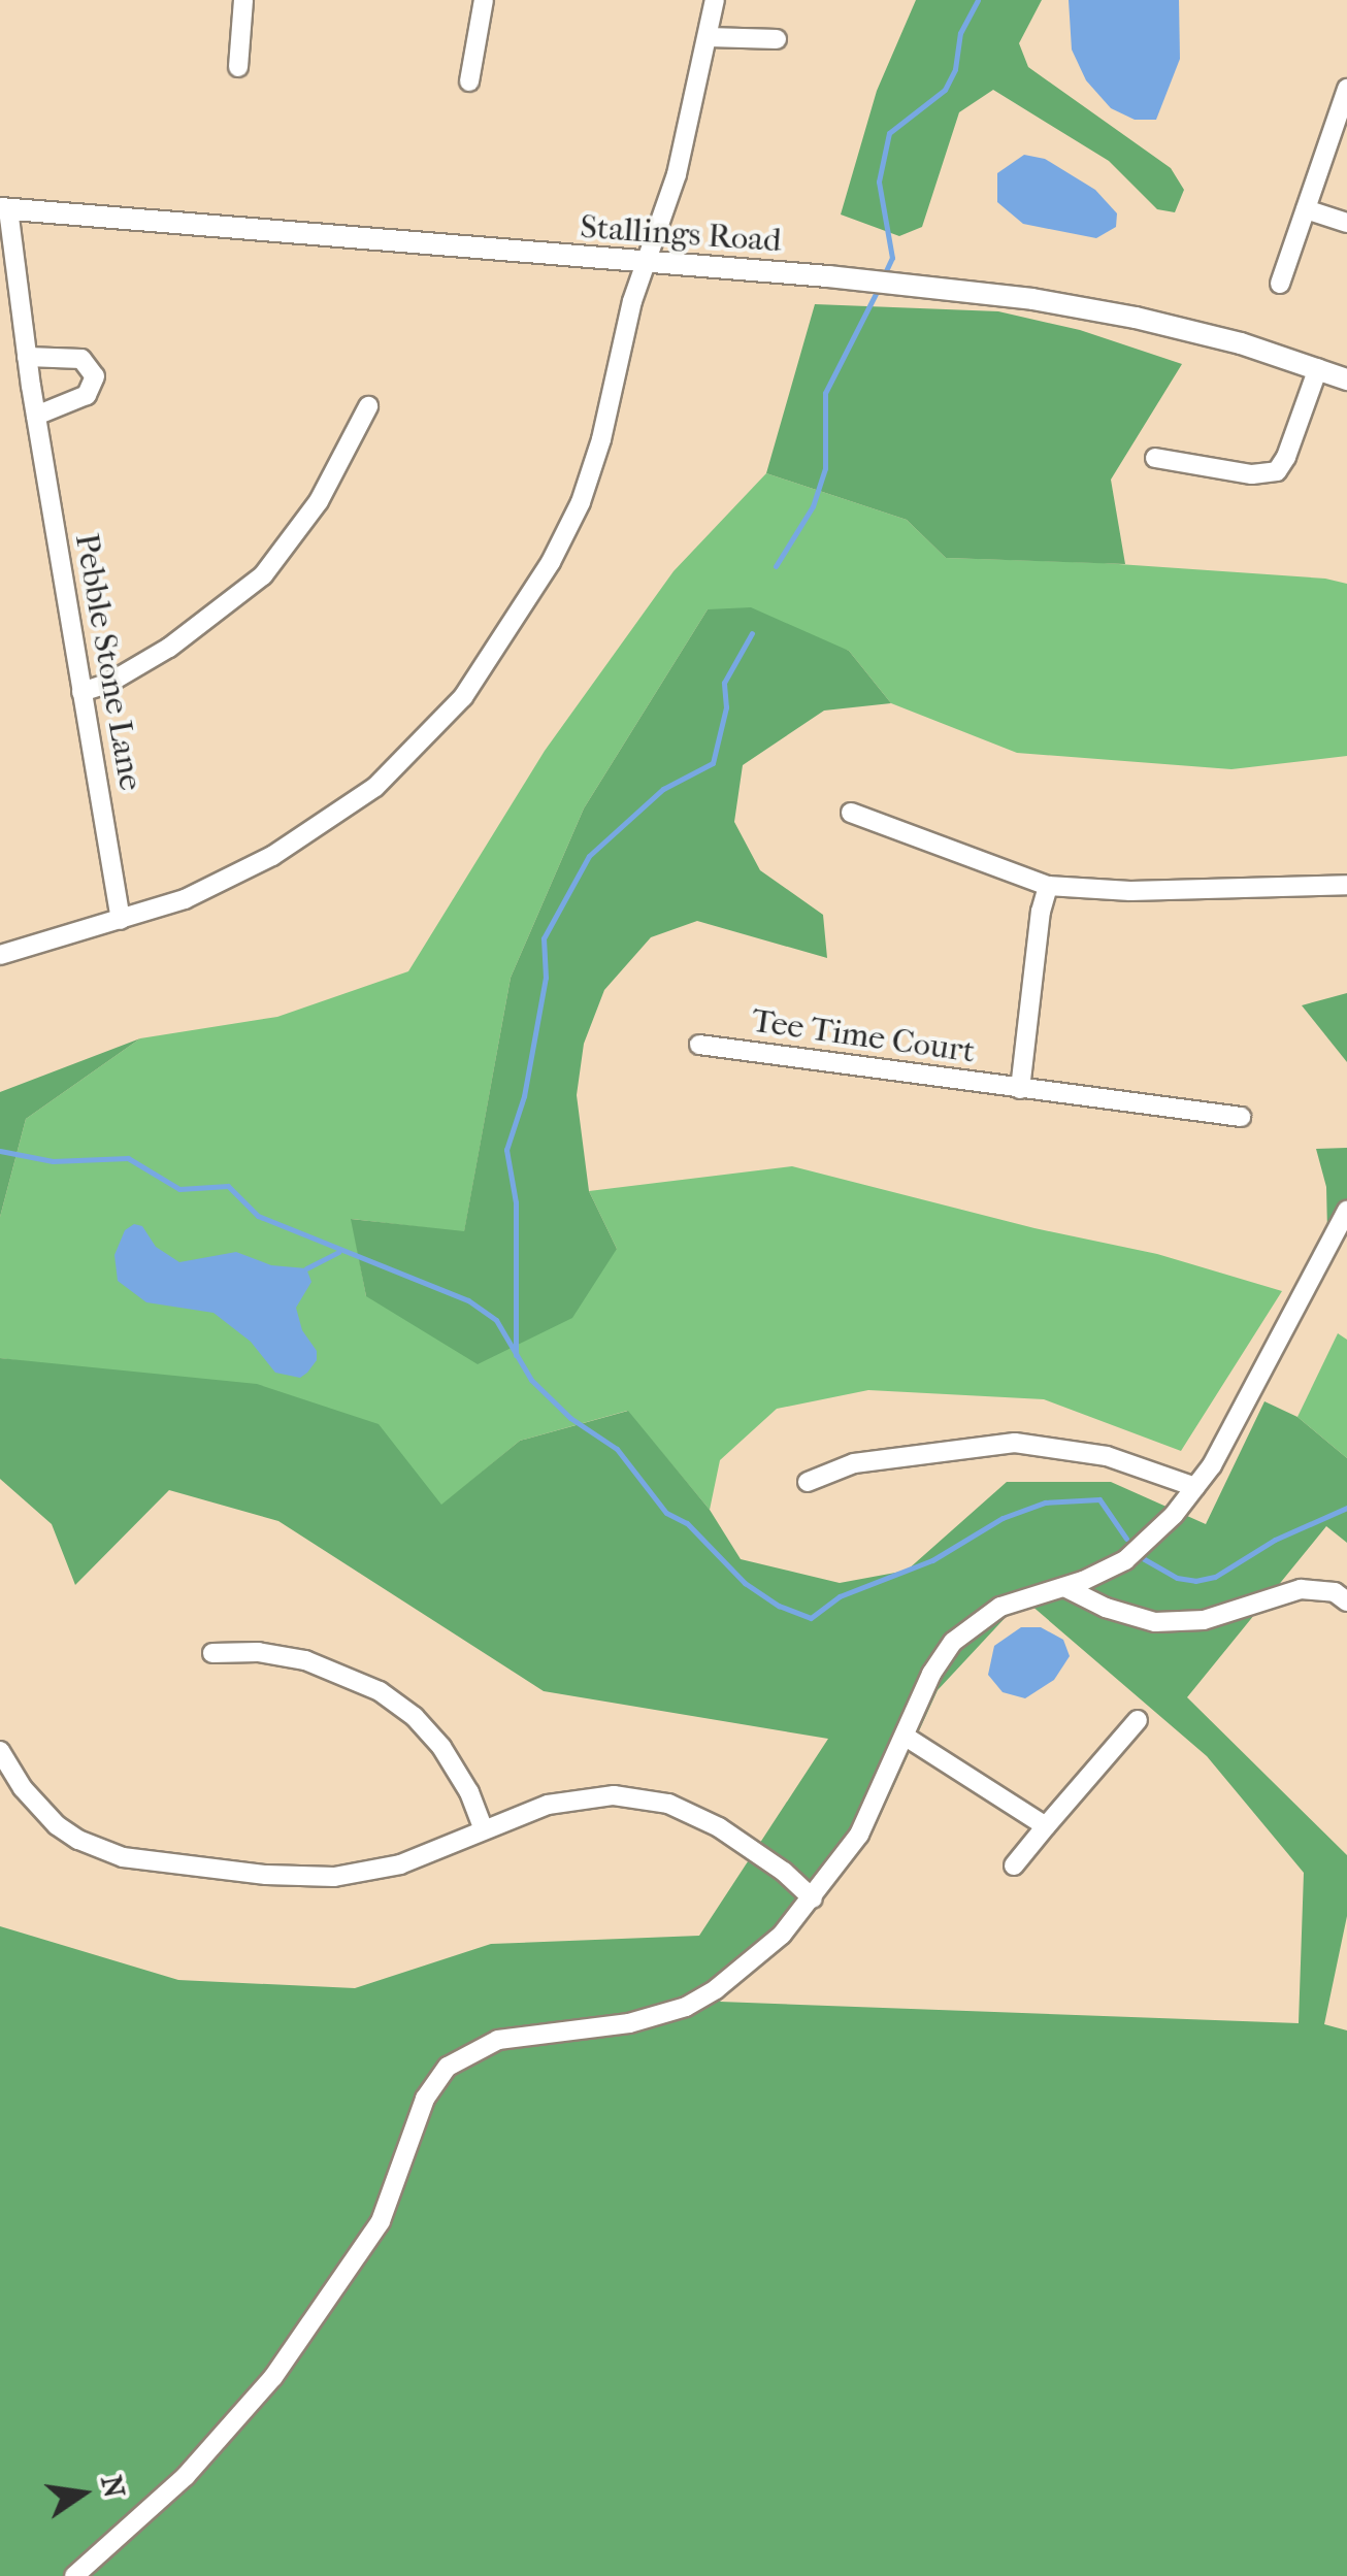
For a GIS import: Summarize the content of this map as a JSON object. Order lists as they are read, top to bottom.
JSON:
{
  "streets": {
    "street": ["Stallings Road", "Pebble Stone Lane", "Tee Time Court"]
  },
  "crossings": [
    ["Stallings Road", "Pebble Stone Lane"]
  ],
  "north": "right"
}
